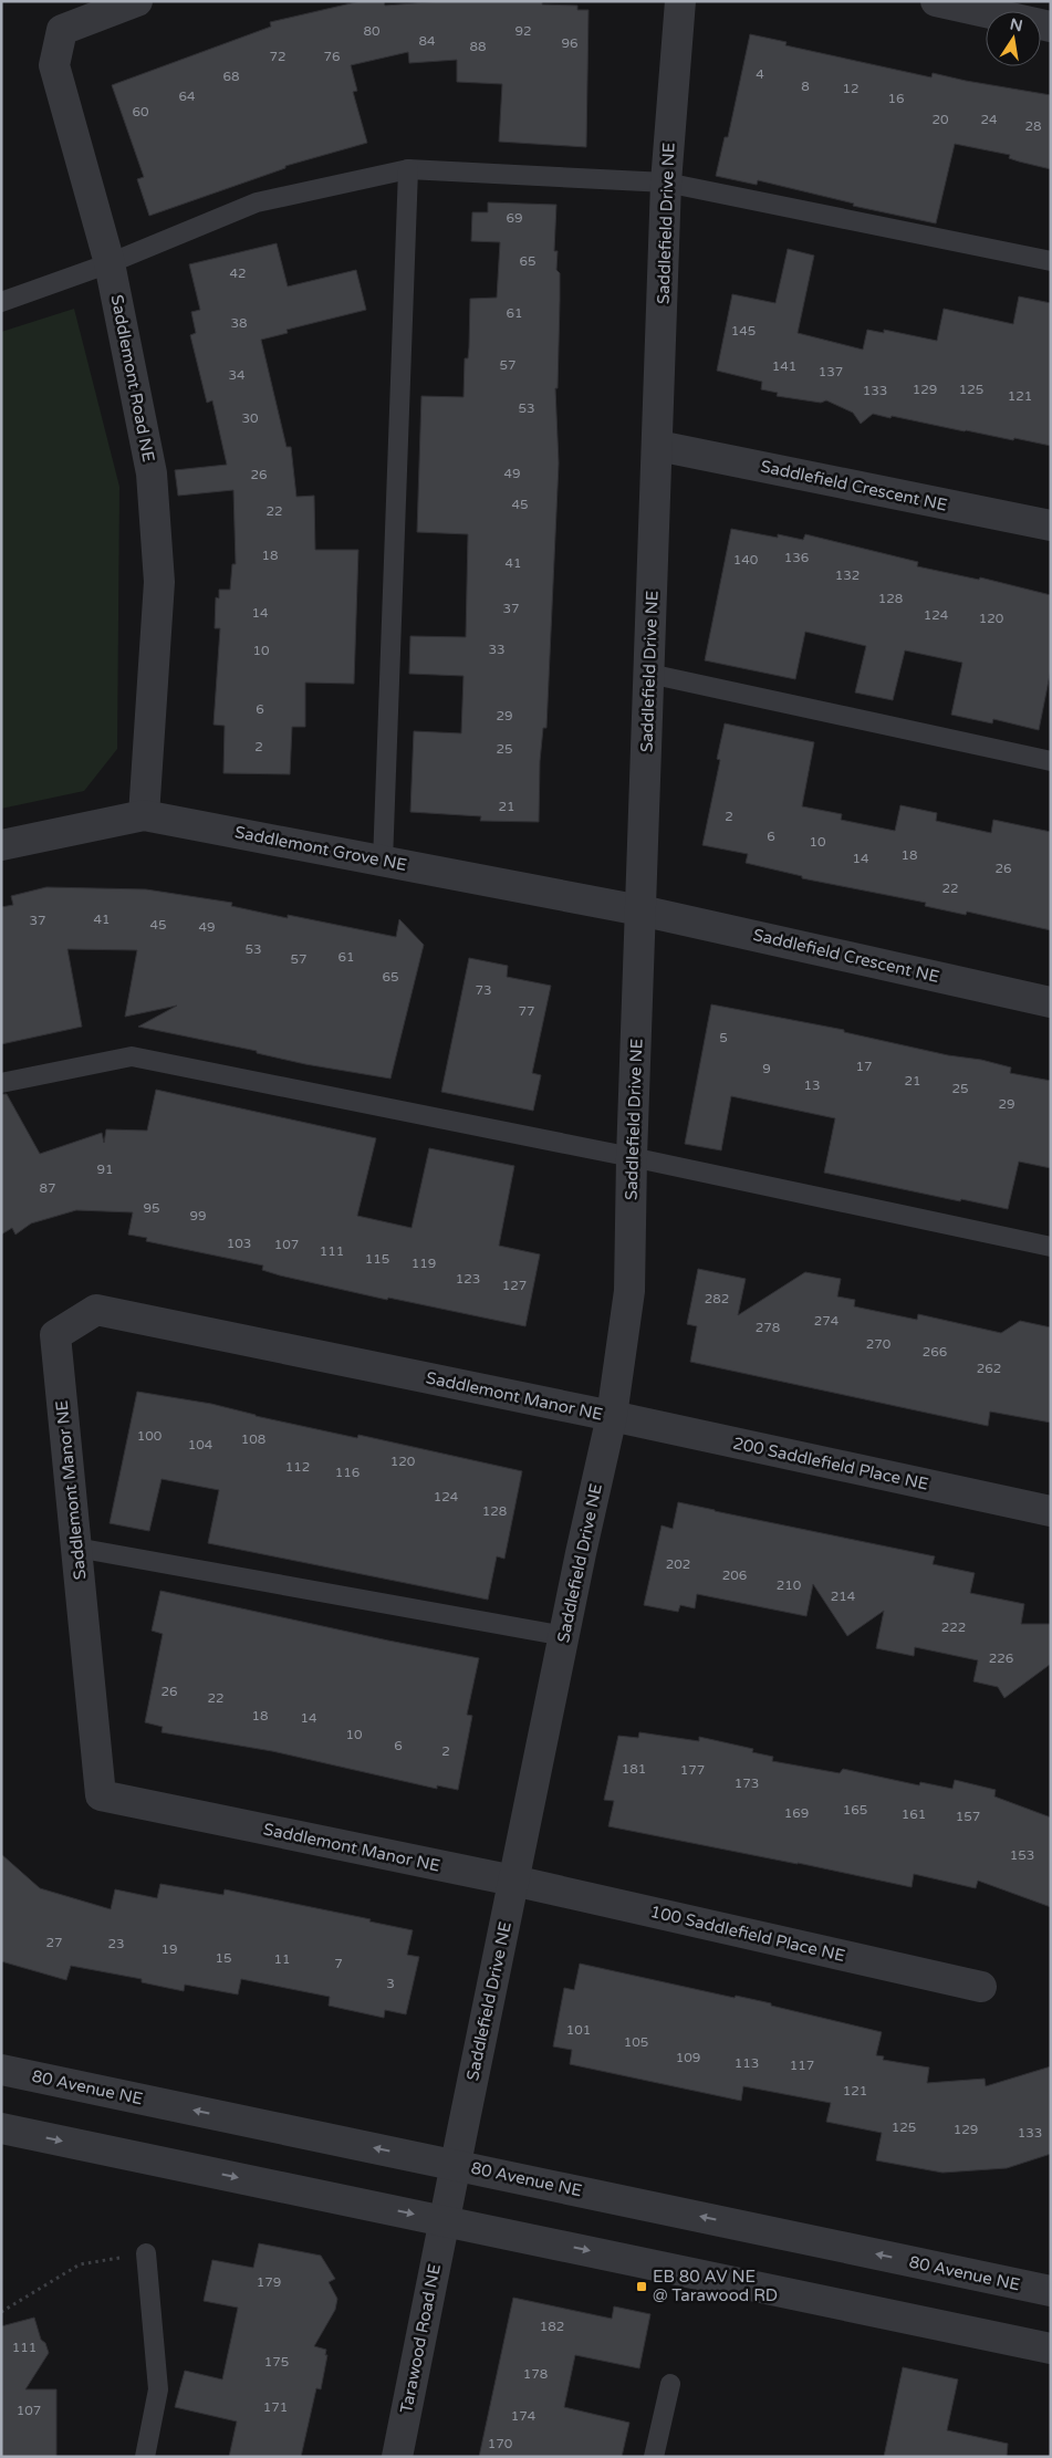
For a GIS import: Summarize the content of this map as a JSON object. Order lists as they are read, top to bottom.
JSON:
{
  "streets": {
    "street": [
      "Saddlefield Drive NE",
      "Saddlemont Road NE",
      "Saddlefield Crescent NE",
      "Saddlemont Grove NE",
      "Saddlemont Manor NE",
      "200 Saddlefield Place NE",
      "100 Saddlefield Place NE",
      "80 Avenue NE",
      "Tarawood Road NE"
    ]
  },
  "crossings": [
    ["Saddlefield Drive NE", "Saddlefield Crescent NE"],
    ["Saddlefield Drive NE", "Saddlemont Grove NE"],
    ["Saddlefield Drive NE", "Saddlemont Manor NE"],
    ["Saddlefield Drive NE", "200 Saddlefield Place NE"],
    ["Saddlefield Drive NE", "100 Saddlefield Place NE"],
    ["Saddlefield Drive NE", "80 Avenue NE"],
    ["Saddlefield Drive NE", "Tarawood Road NE"],
    ["Saddlemont Road NE", "Saddlemont Grove NE"],
    ["Saddlefield Crescent NE", "Saddlemont Grove NE"],
    ["Saddlemont Manor NE", "200 Saddlefield Place NE"],
    ["Saddlemont Manor NE", "100 Saddlefield Place NE"]
  ],
  "places": {
    "transit": ["EB 80 AV NE @ Tarawood RD"]
  },
  "house_numbers": [
    "80",
    "92",
    "84",
    "96",
    "88",
    "72",
    "76",
    "4",
    "68",
    "8",
    "12",
    "64",
    "16",
    "60",
    "20",
    "24",
    "28",
    "69",
    "65",
    "42",
    "61",
    "38",
    "145",
    "57",
    "141",
    "137",
    "34",
    "129",
    "125",
    "133",
    "121",
    "53",
    "30",
    "49",
    "26",
    "45",
    "22",
    "18",
    "136",
    "140",
    "41",
    "132",
    "128",
    "37",
    "14",
    "124",
    "120",
    "33",
    "10",
    "6",
    "29",
    "2",
    "25",
    "21",
    "2",
    "6",
    "10",
    "18",
    "14",
    "26",
    "22",
    "41",
    "37",
    "45",
    "49",
    "53",
    "61",
    "57",
    "65",
    "73",
    "77",
    "5",
    "17",
    "9",
    "21",
    "13",
    "25",
    "29",
    "91",
    "87",
    "95",
    "99",
    "103",
    "107",
    "111",
    "115",
    "119",
    "123",
    "127",
    "282",
    "274",
    "278",
    "270",
    "266",
    "262",
    "100",
    "108",
    "104",
    "120",
    "112",
    "116",
    "124",
    "128",
    "202",
    "206",
    "210",
    "214",
    "222",
    "226",
    "26",
    "22",
    "18",
    "14",
    "10",
    "6",
    "2",
    "181",
    "177",
    "173",
    "165",
    "169",
    "161",
    "157",
    "153",
    "27",
    "23",
    "19",
    "15",
    "11",
    "7",
    "3",
    "101",
    "105",
    "109",
    "113",
    "117",
    "121",
    "125",
    "129",
    "133",
    "179",
    "182",
    "111",
    "175",
    "178",
    "171",
    "107",
    "174",
    "170"
  ],
  "north": "top"
}
